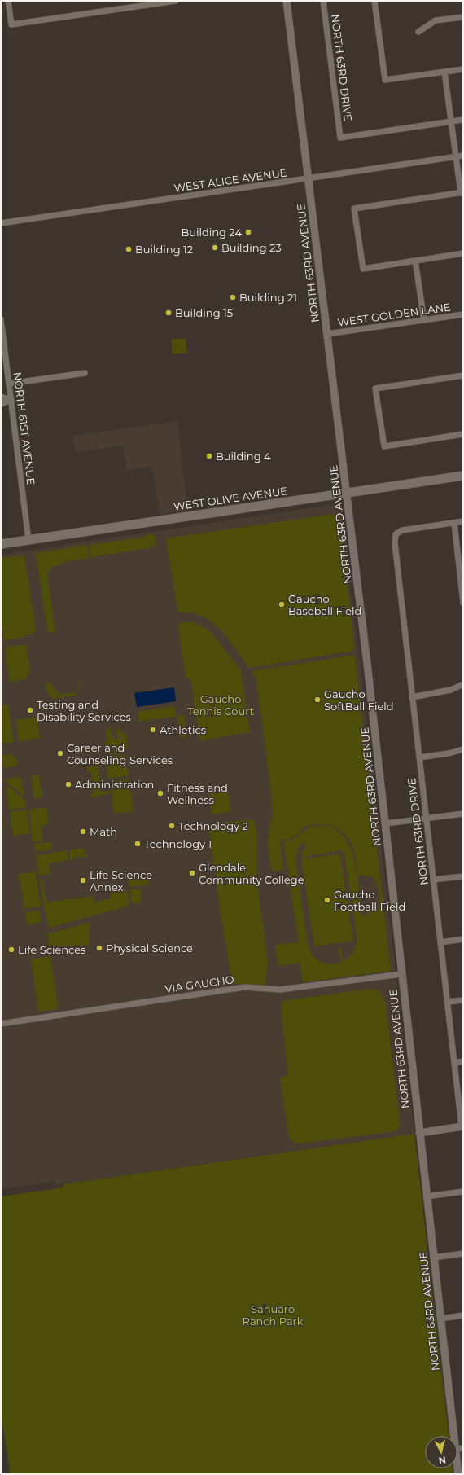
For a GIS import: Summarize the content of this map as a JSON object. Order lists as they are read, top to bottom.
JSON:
{
  "streets": {
    "main road": ["WEST OLIVE AVENUE"],
    "street": [
      "NORTH 63RD DRIVE",
      "WEST ALICE AVENUE",
      "NORTH 63RD AVENUE",
      "WEST GOLDEN LANE",
      "NORTH 61ST AVENUE",
      "VIA GAUCHO"
    ]
  },
  "crossings": [
    ["WEST ALICE AVENUE", "NORTH 63RD AVENUE"],
    ["NORTH 63RD AVENUE", "WEST GOLDEN LANE"],
    ["NORTH 63RD AVENUE", "WEST OLIVE AVENUE"],
    ["NORTH 63RD AVENUE", "VIA GAUCHO"],
    ["NORTH 61ST AVENUE", "WEST OLIVE AVENUE"]
  ],
  "parks": ["Gaucho Tennis Court", "Sahuaro Ranch Park"],
  "places": [
    "Building 24",
    "Building 23",
    "Building 12",
    "Building 21",
    "Building 15",
    "Building 4",
    "Gaucho Baseball Field",
    "Gaucho SoftBall Field",
    "Testing and Disability Services",
    "Athletics",
    "Career and Counseling Services",
    "Administration",
    "Fitness and Wellness",
    "Technology 2",
    "Math",
    "Technology 1",
    "Glendale Community College",
    "Life Science Annex",
    "Gaucho Football Field",
    "Physical Science",
    "Life Sciences"
  ],
  "north": "bottom"
}
